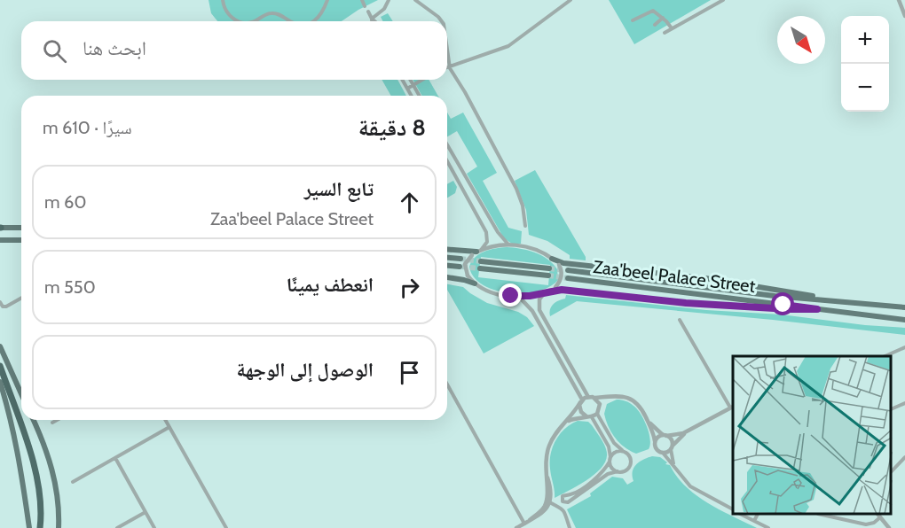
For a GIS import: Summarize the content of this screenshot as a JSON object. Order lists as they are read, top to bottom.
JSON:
{
  "streets": {
    "main road": ["Zaa'beel Palace Street"]
  },
  "north": "bottom right",
  "page": {
    "map_buttons": ["+", "−"],
    "search": "ابحث هنا",
    "heading": ["8 دقيقة", "سيرًا · 610 m"],
    "list": [
      ["تابع السير", "Zaa'beel Palace Street", "60 m"],
      ["انعطف يمينًا", "550 m"],
      "الوصول إلى الوجهة"
    ]
  }
}
